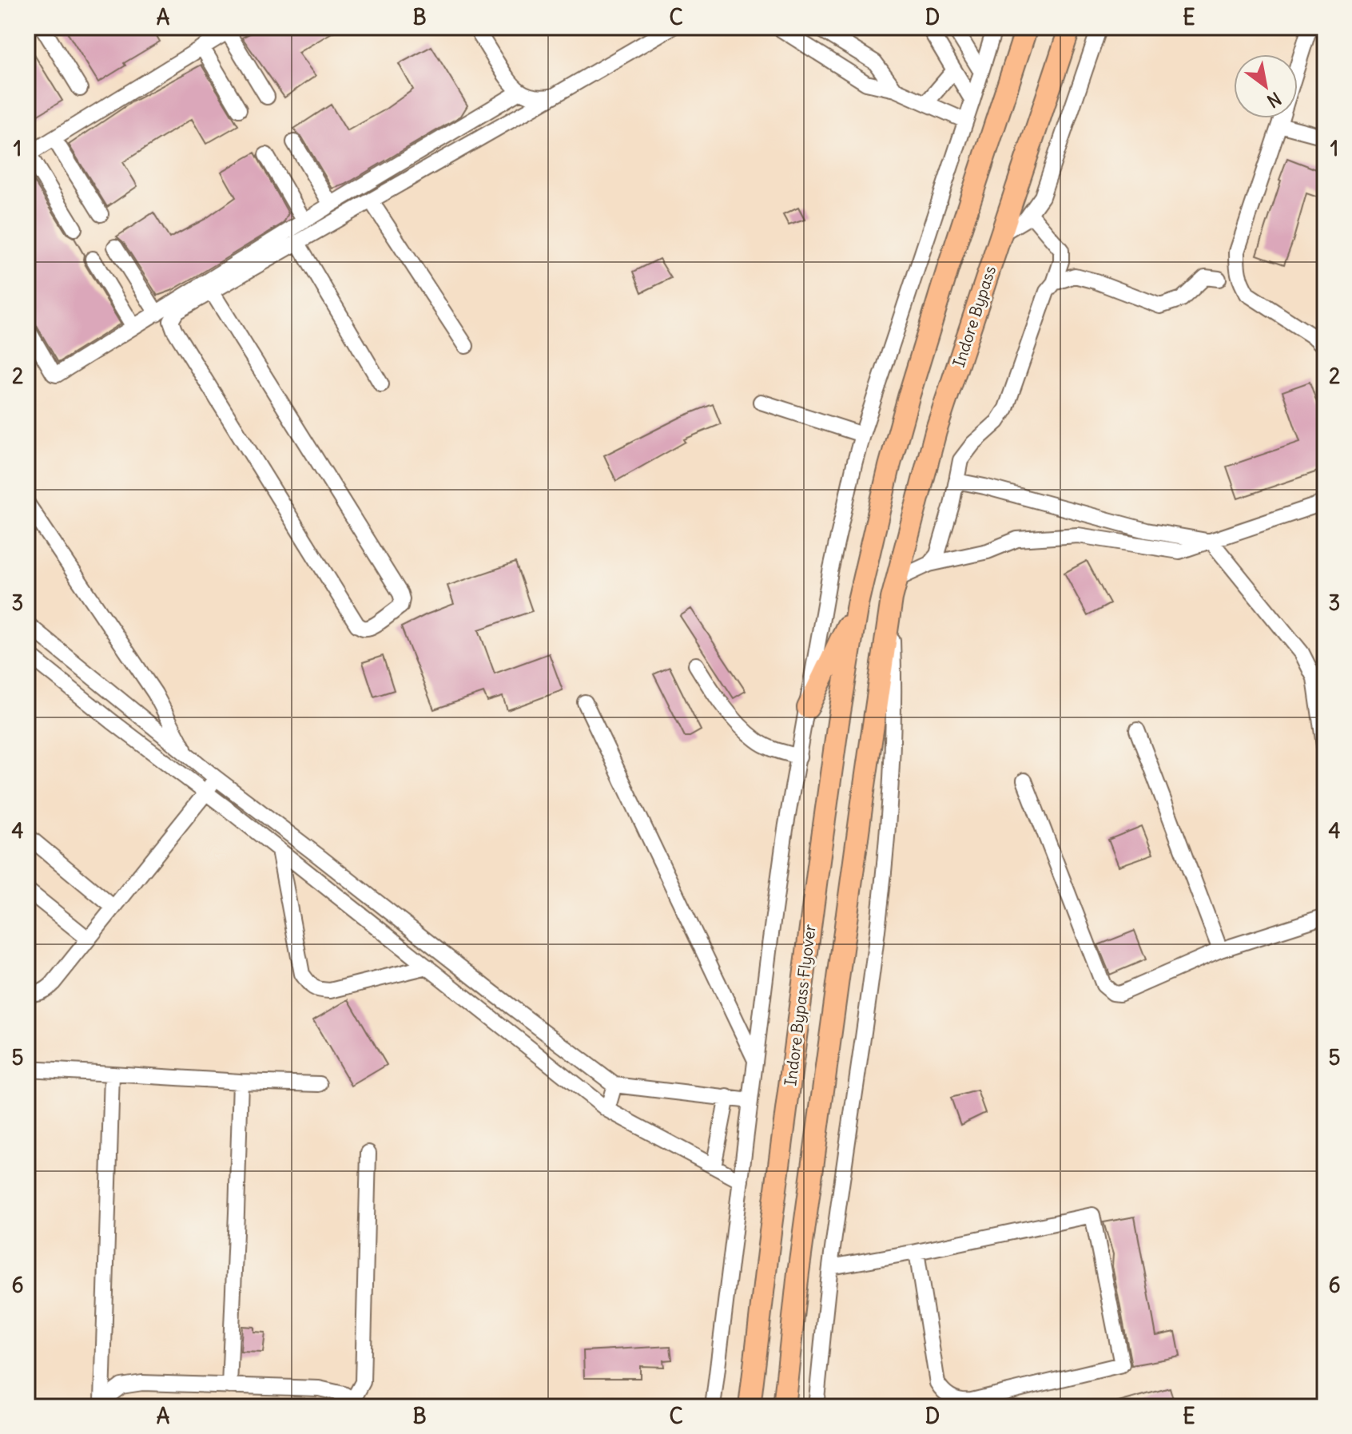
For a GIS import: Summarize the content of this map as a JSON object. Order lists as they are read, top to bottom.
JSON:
{
  "streets": {
    "highway": ["Indore Bypass", "Indore Bypass Flyover"]
  },
  "north": "bottom right",
  "grid": {
    "columns": [
      "A",
      "B",
      "C",
      "D",
      "E"
    ],
    "rows": [
      "1",
      "2",
      "3",
      "4",
      "5",
      "6"
    ]
  }
}
